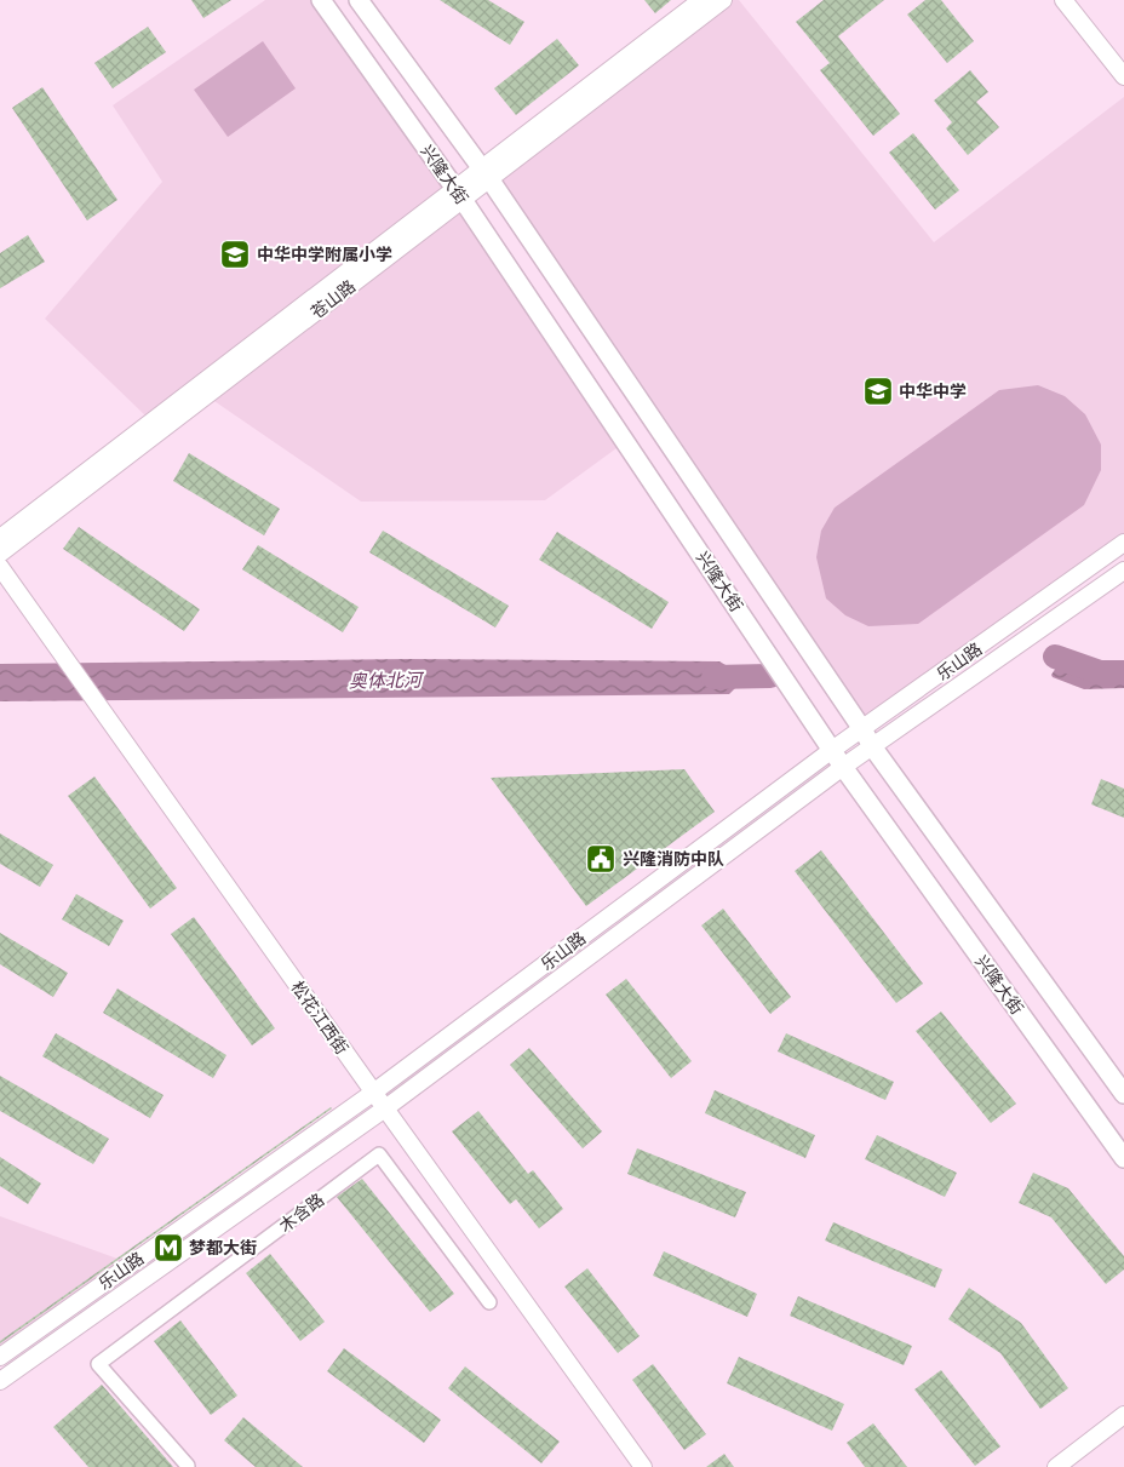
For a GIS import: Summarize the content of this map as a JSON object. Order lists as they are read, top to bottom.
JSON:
{
  "streets": {
    "main road": ["兴隆大街"],
    "street": [
      "苍山路",
      "乐山路",
      "松花江西街",
      "木含路"
    ]
  },
  "crossings": [
    ["兴隆大街", "苍山路"],
    ["兴隆大街", "乐山路"],
    ["乐山路", "松花江西街"]
  ],
  "water": ["奥体北河"],
  "places": {
    "school or university": ["中华中学附属小学", "中华中学"],
    "public building": ["兴隆消防中队"],
    "metro station": ["梦都大街"]
  }
}
